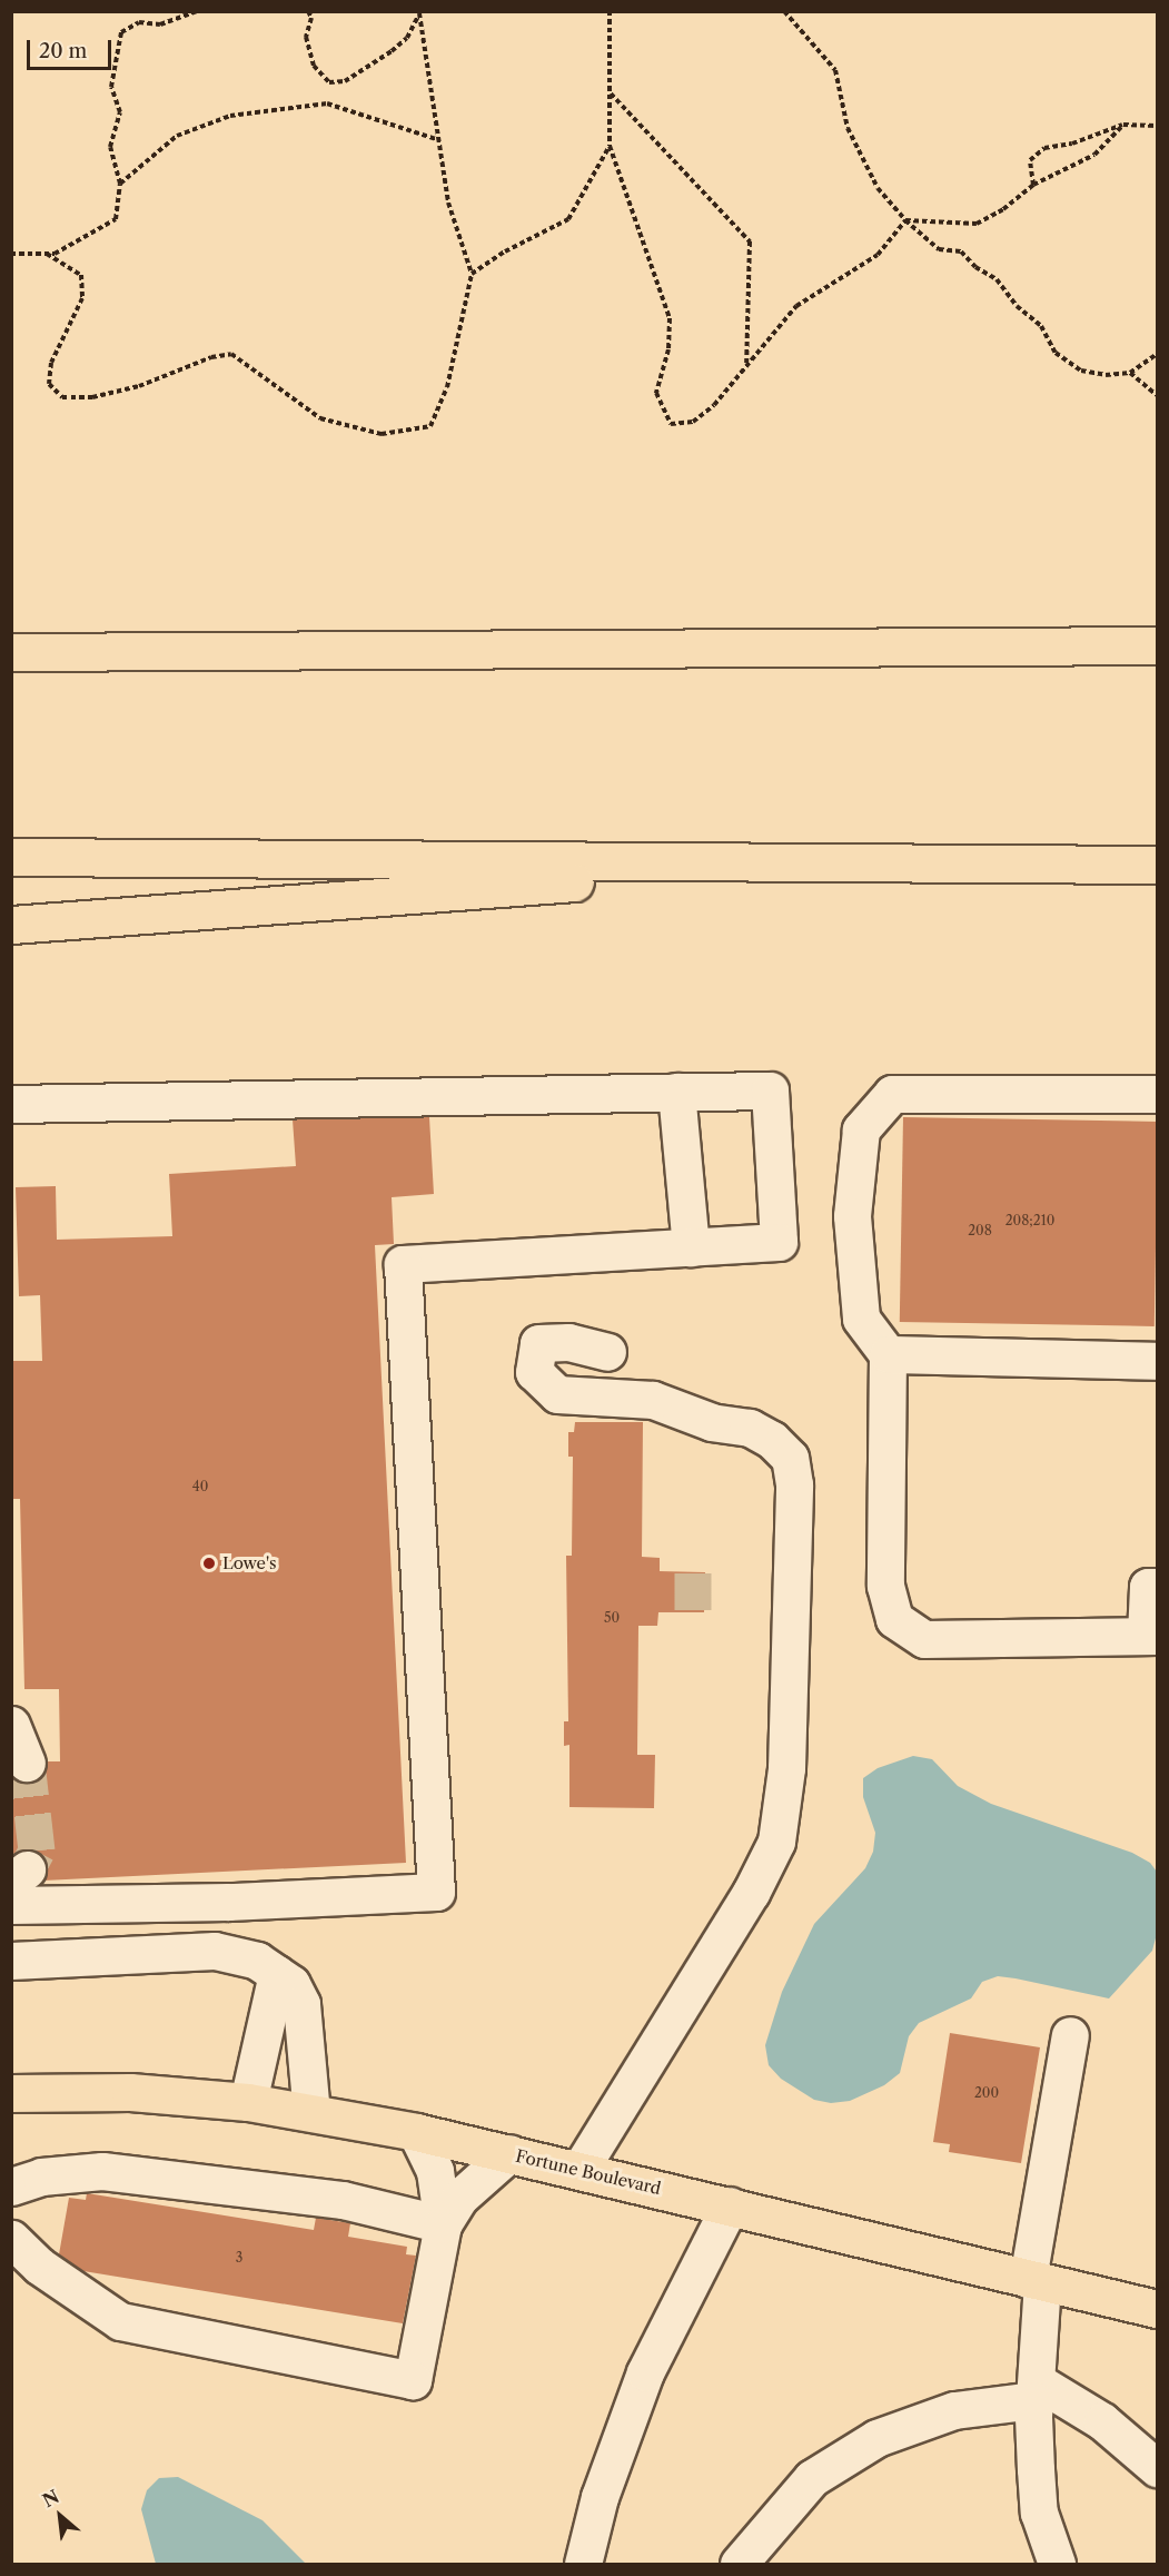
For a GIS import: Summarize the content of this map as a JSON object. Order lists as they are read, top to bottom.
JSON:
{
  "streets": {
    "main road": ["Fortune Boulevard"]
  },
  "places": ["Lowe's"],
  "house_numbers": [
    "208;210",
    "208",
    "40",
    "50",
    "200",
    "3"
  ],
  "scale_bar": "20 m",
  "north": "top left"
}
